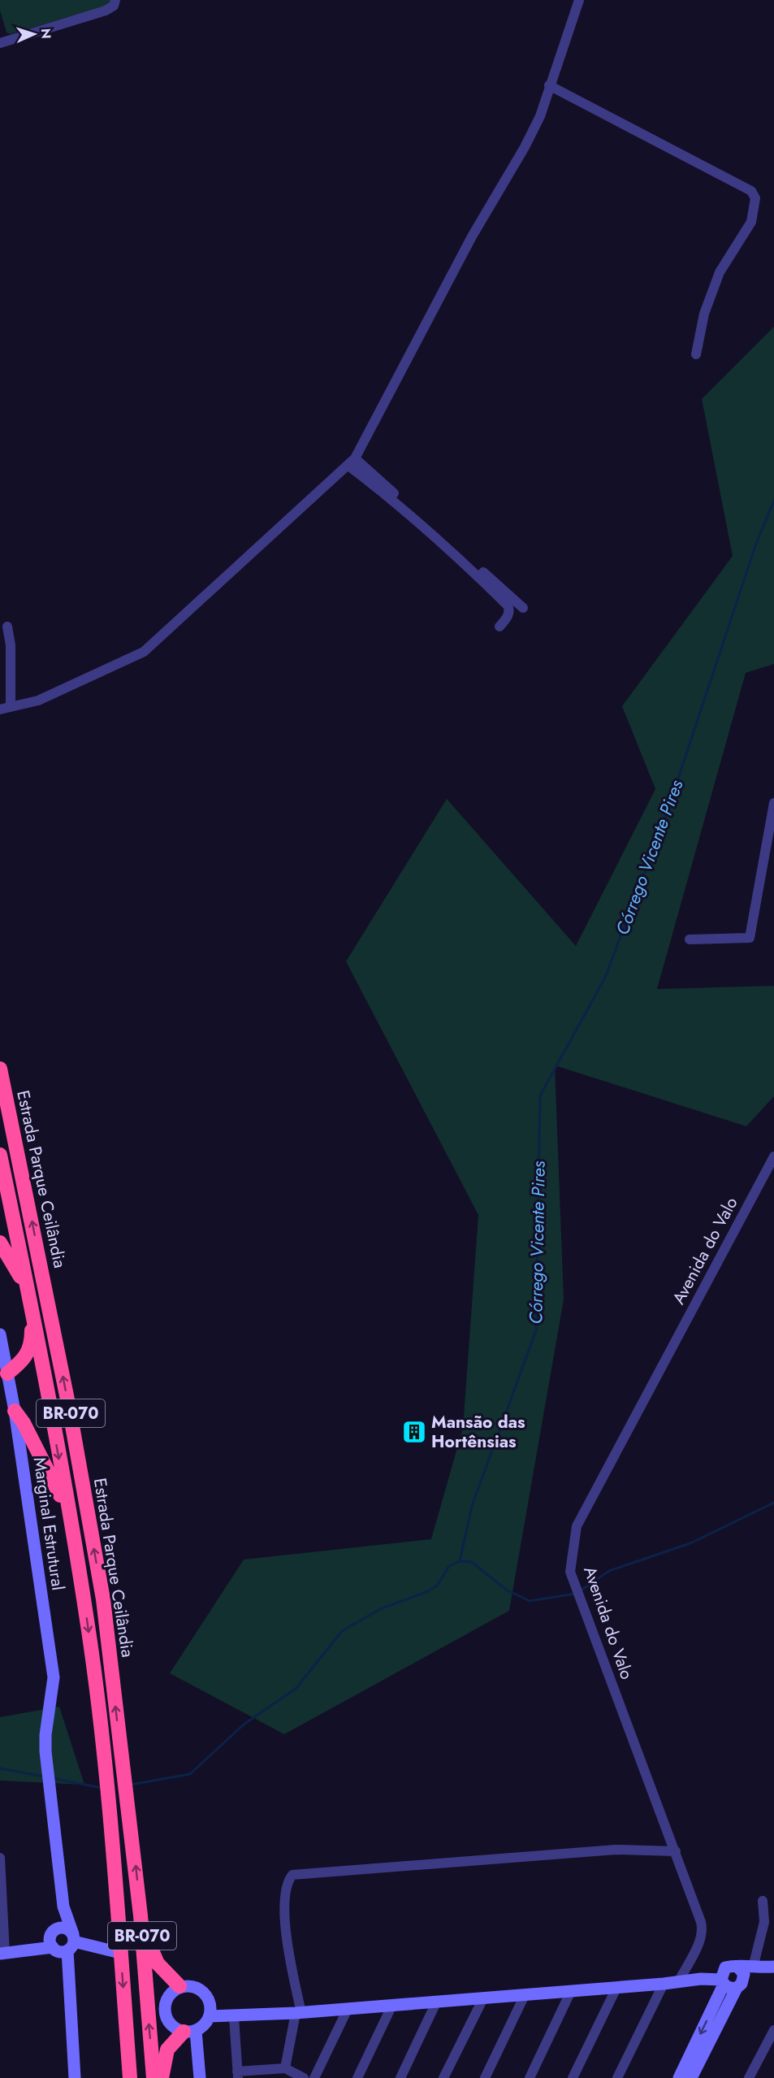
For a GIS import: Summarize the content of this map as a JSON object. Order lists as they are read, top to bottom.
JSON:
{
  "streets": {
    "highway": ["Estrada Parque Ceilândia", "BR-070"],
    "street": ["Avenida do Valo", "Marginal Estrutural"]
  },
  "water": ["Córrego Vicente Pires"],
  "places": {
    "building": ["Mansão das Hortênsias"]
  },
  "north": "right"
}
